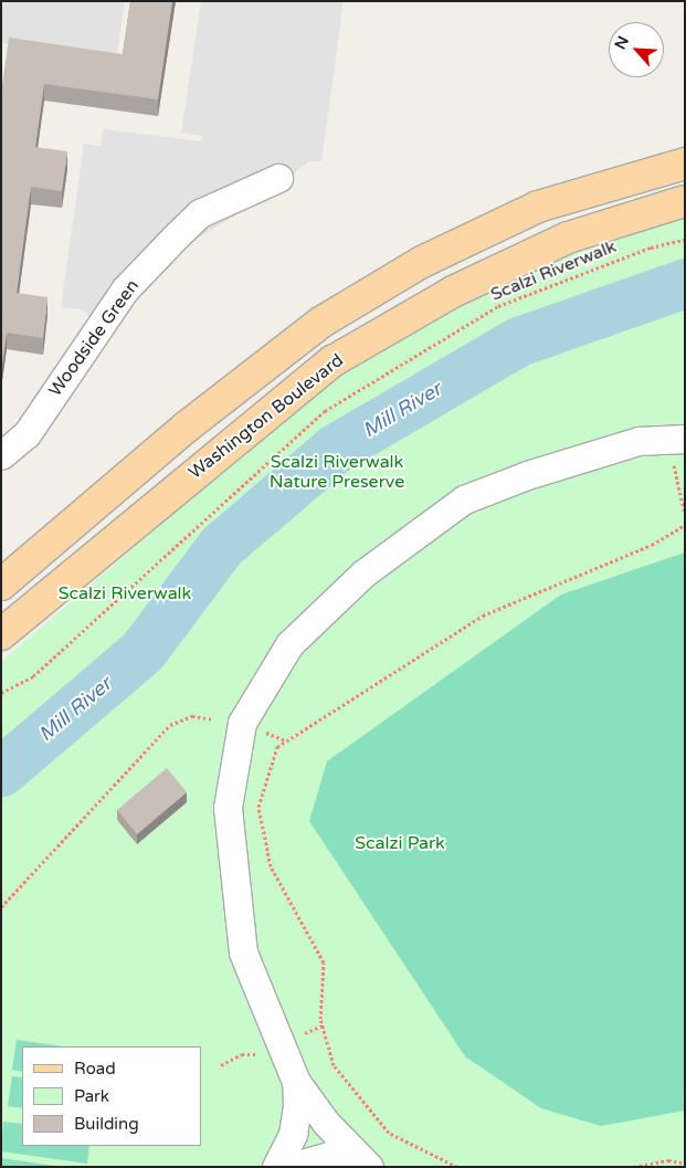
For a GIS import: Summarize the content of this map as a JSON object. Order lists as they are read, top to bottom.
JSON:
{
  "streets": {
    "main road": ["Washington Boulevard"],
    "lane": ["Woodside Green"],
    "path": ["Scalzi Riverwalk"]
  },
  "water": ["Mill River"],
  "parks": ["Scalzi Riverwalk Nature Preserve", "Scalzi Riverwalk", "Scalzi Park"],
  "legend": ["Road", "Park", "Building"],
  "north": "top left"
}
